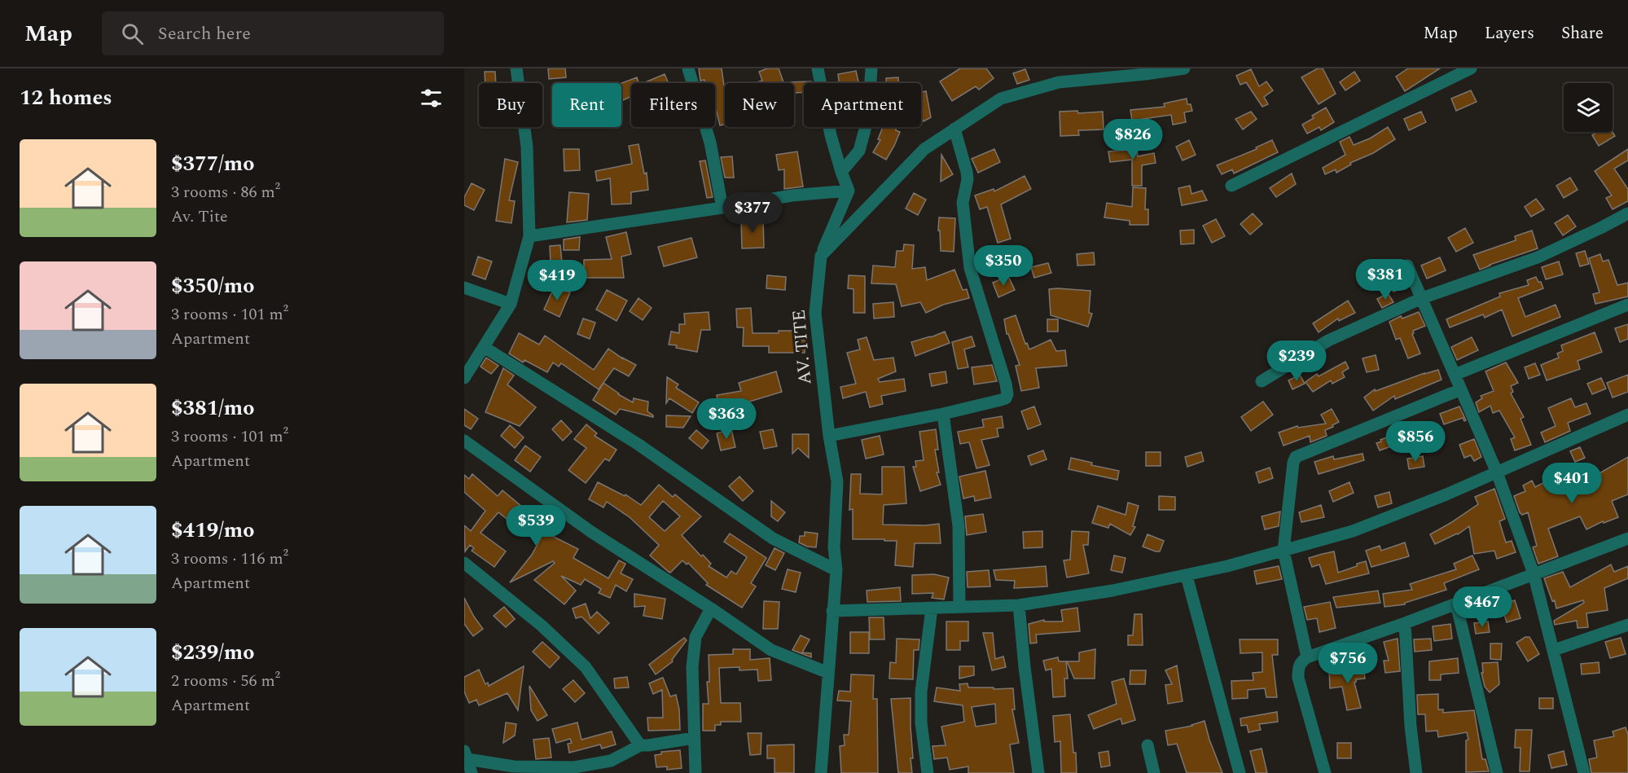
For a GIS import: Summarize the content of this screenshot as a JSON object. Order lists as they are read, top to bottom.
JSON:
{
  "streets": {
    "street": ["AV. TITE"]
  },
  "page": {
    "header": "Map",
    "search": "Search here",
    "nav": ["Map", "Layers", "Share"],
    "heading": "12 homes",
    "chip": [
      "Buy",
      "Rent",
      "Filters",
      "New",
      "Apartment"
    ],
    "price": [
      "$826",
      "$377",
      "$350",
      "$381",
      "$419",
      "$239",
      "$363",
      "$856",
      "$401",
      "$539",
      "$467",
      "$756"
    ],
    "list": [
      {
        "name": "$377/mo",
        "note": "3 rooms · 86 m² · Av. Tite"
      },
      {
        "name": "$350/mo",
        "note": "3 rooms · 101 m² · Apartment"
      },
      {
        "name": "$381/mo",
        "note": "3 rooms · 101 m² · Apartment"
      },
      {
        "name": "$419/mo",
        "note": "3 rooms · 116 m² · Apartment"
      },
      {
        "name": "$239/mo",
        "note": "2 rooms · 56 m² · Apartment"
      }
    ]
  }
}
